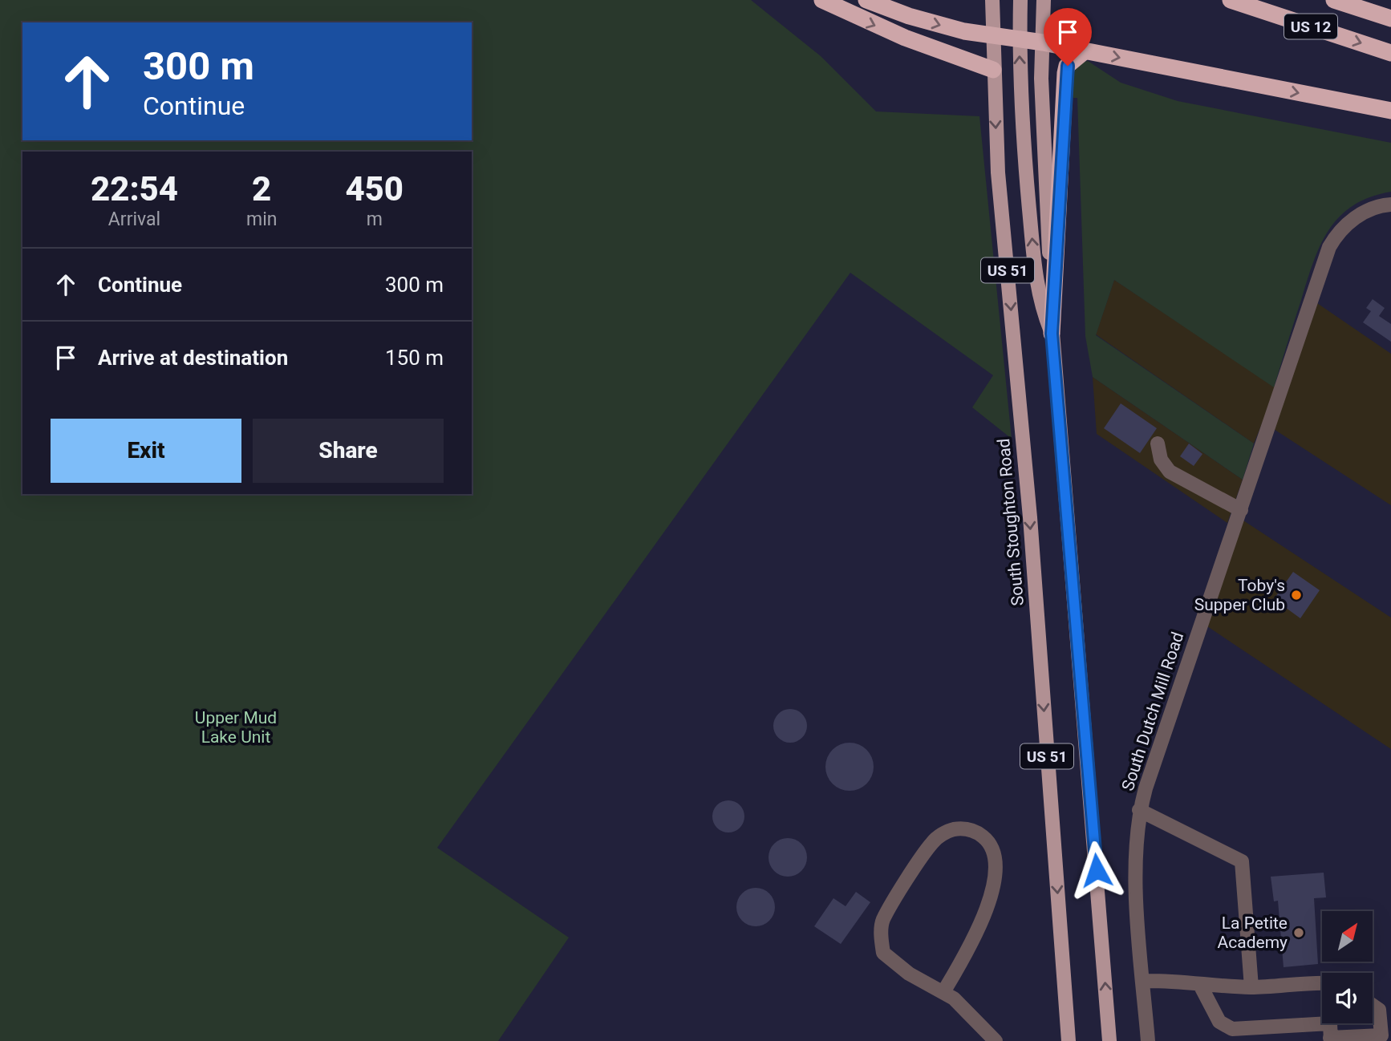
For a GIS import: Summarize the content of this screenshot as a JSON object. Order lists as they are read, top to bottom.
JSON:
{
  "streets": {
    "highway": ["US 12"],
    "main road": ["US 51", "South Stoughton Road"],
    "street": ["South Dutch Mill Road"]
  },
  "parks": ["Upper Mud Lake Unit"],
  "places": ["Toby's Supper Club", "La Petite Academy"],
  "north": "top right",
  "page": {
    "turn": ["300 m", "Continue"],
    "eta": [
      "22:54",
      "Arrival",
      "2",
      "min",
      "450",
      "m"
    ],
    "list": [
      {
        "name": "Continue",
        "value": "300 m"
      },
      {
        "name": "Arrive at destination",
        "value": "150 m"
      }
    ],
    "buttons": ["Exit", "Share"]
  }
}
